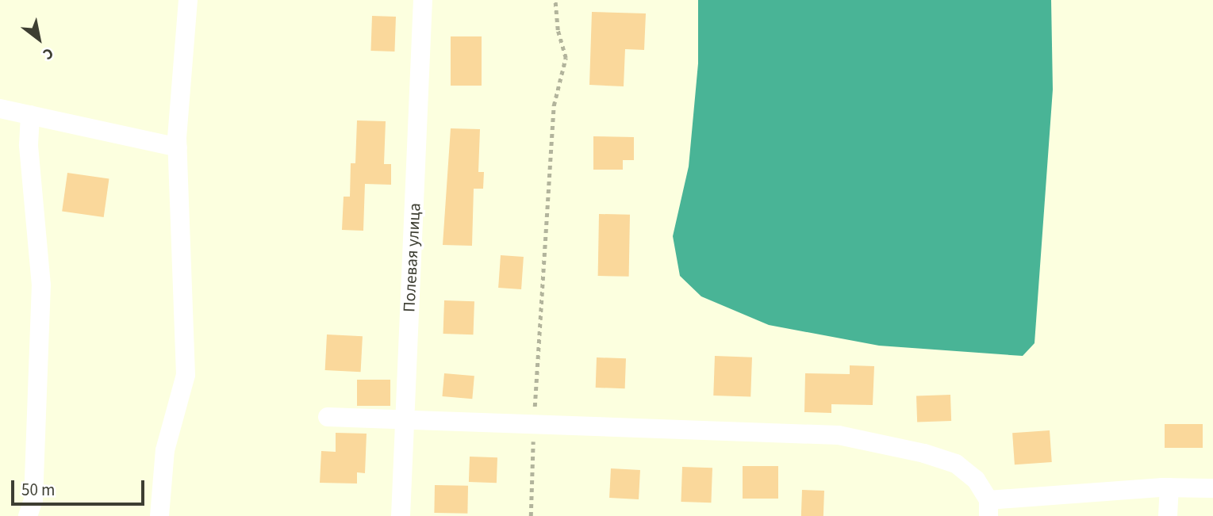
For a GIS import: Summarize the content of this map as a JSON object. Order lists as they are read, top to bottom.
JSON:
{
  "streets": {
    "street": ["Полевая улица"]
  },
  "scale_bar": "50 m",
  "north": "bottom right"
}
